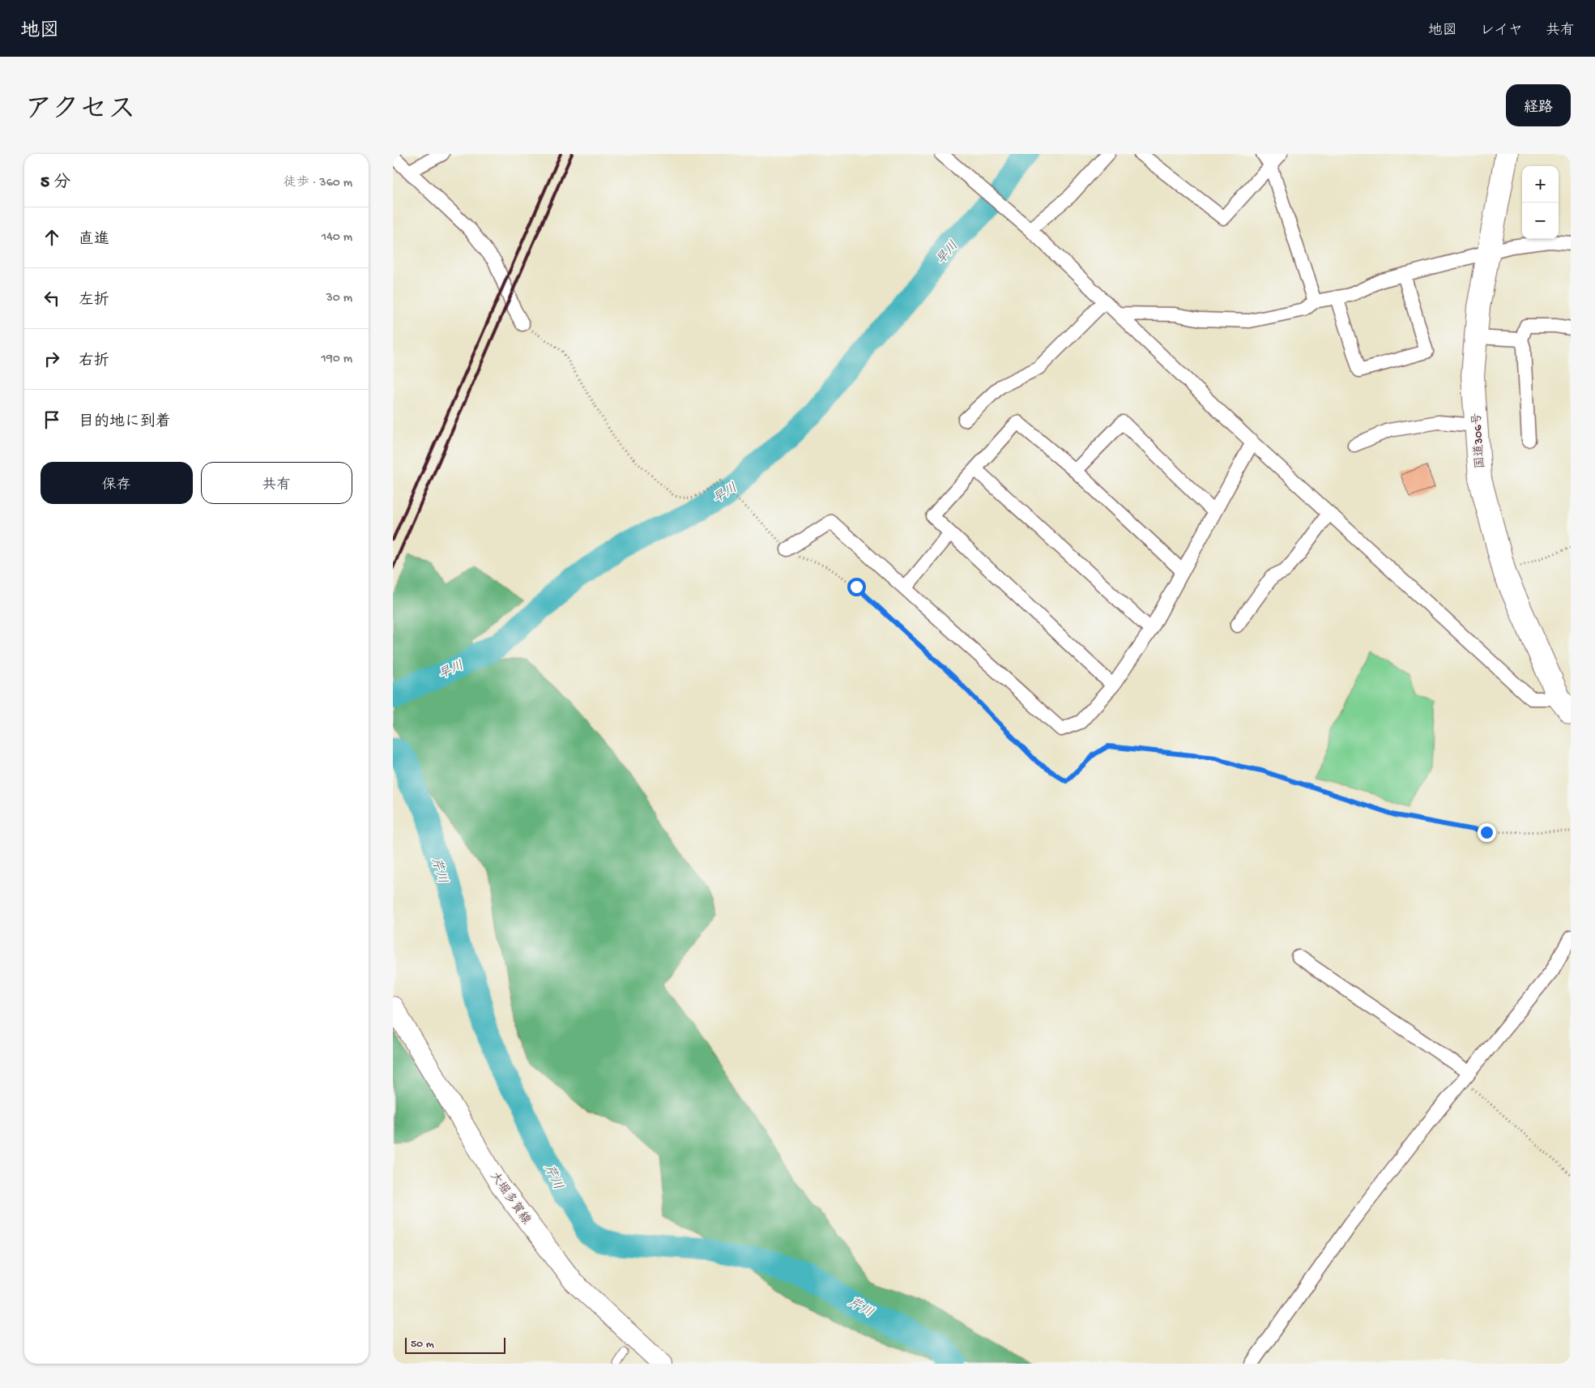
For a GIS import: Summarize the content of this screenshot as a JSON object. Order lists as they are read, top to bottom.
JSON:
{
  "streets": {
    "highway": ["国道306号"],
    "main road": ["大堀多賀線"]
  },
  "water": ["早川", "芹川"],
  "scale_bar": "50 m",
  "page": {
    "header": "地図",
    "nav": ["地図", "レイヤ", "共有"],
    "title": "アクセス",
    "buttons": [
      "経路",
      ["保存", "共有"]
    ],
    "heading": ["5 分", "徒歩 · 360 m"],
    "map_buttons": ["+", "−"],
    "list": [
      ["直進", "140 m"],
      ["左折", "30 m"],
      ["右折", "190 m"],
      "目的地に到着"
    ],
    "scale": "50 m"
  }
}
